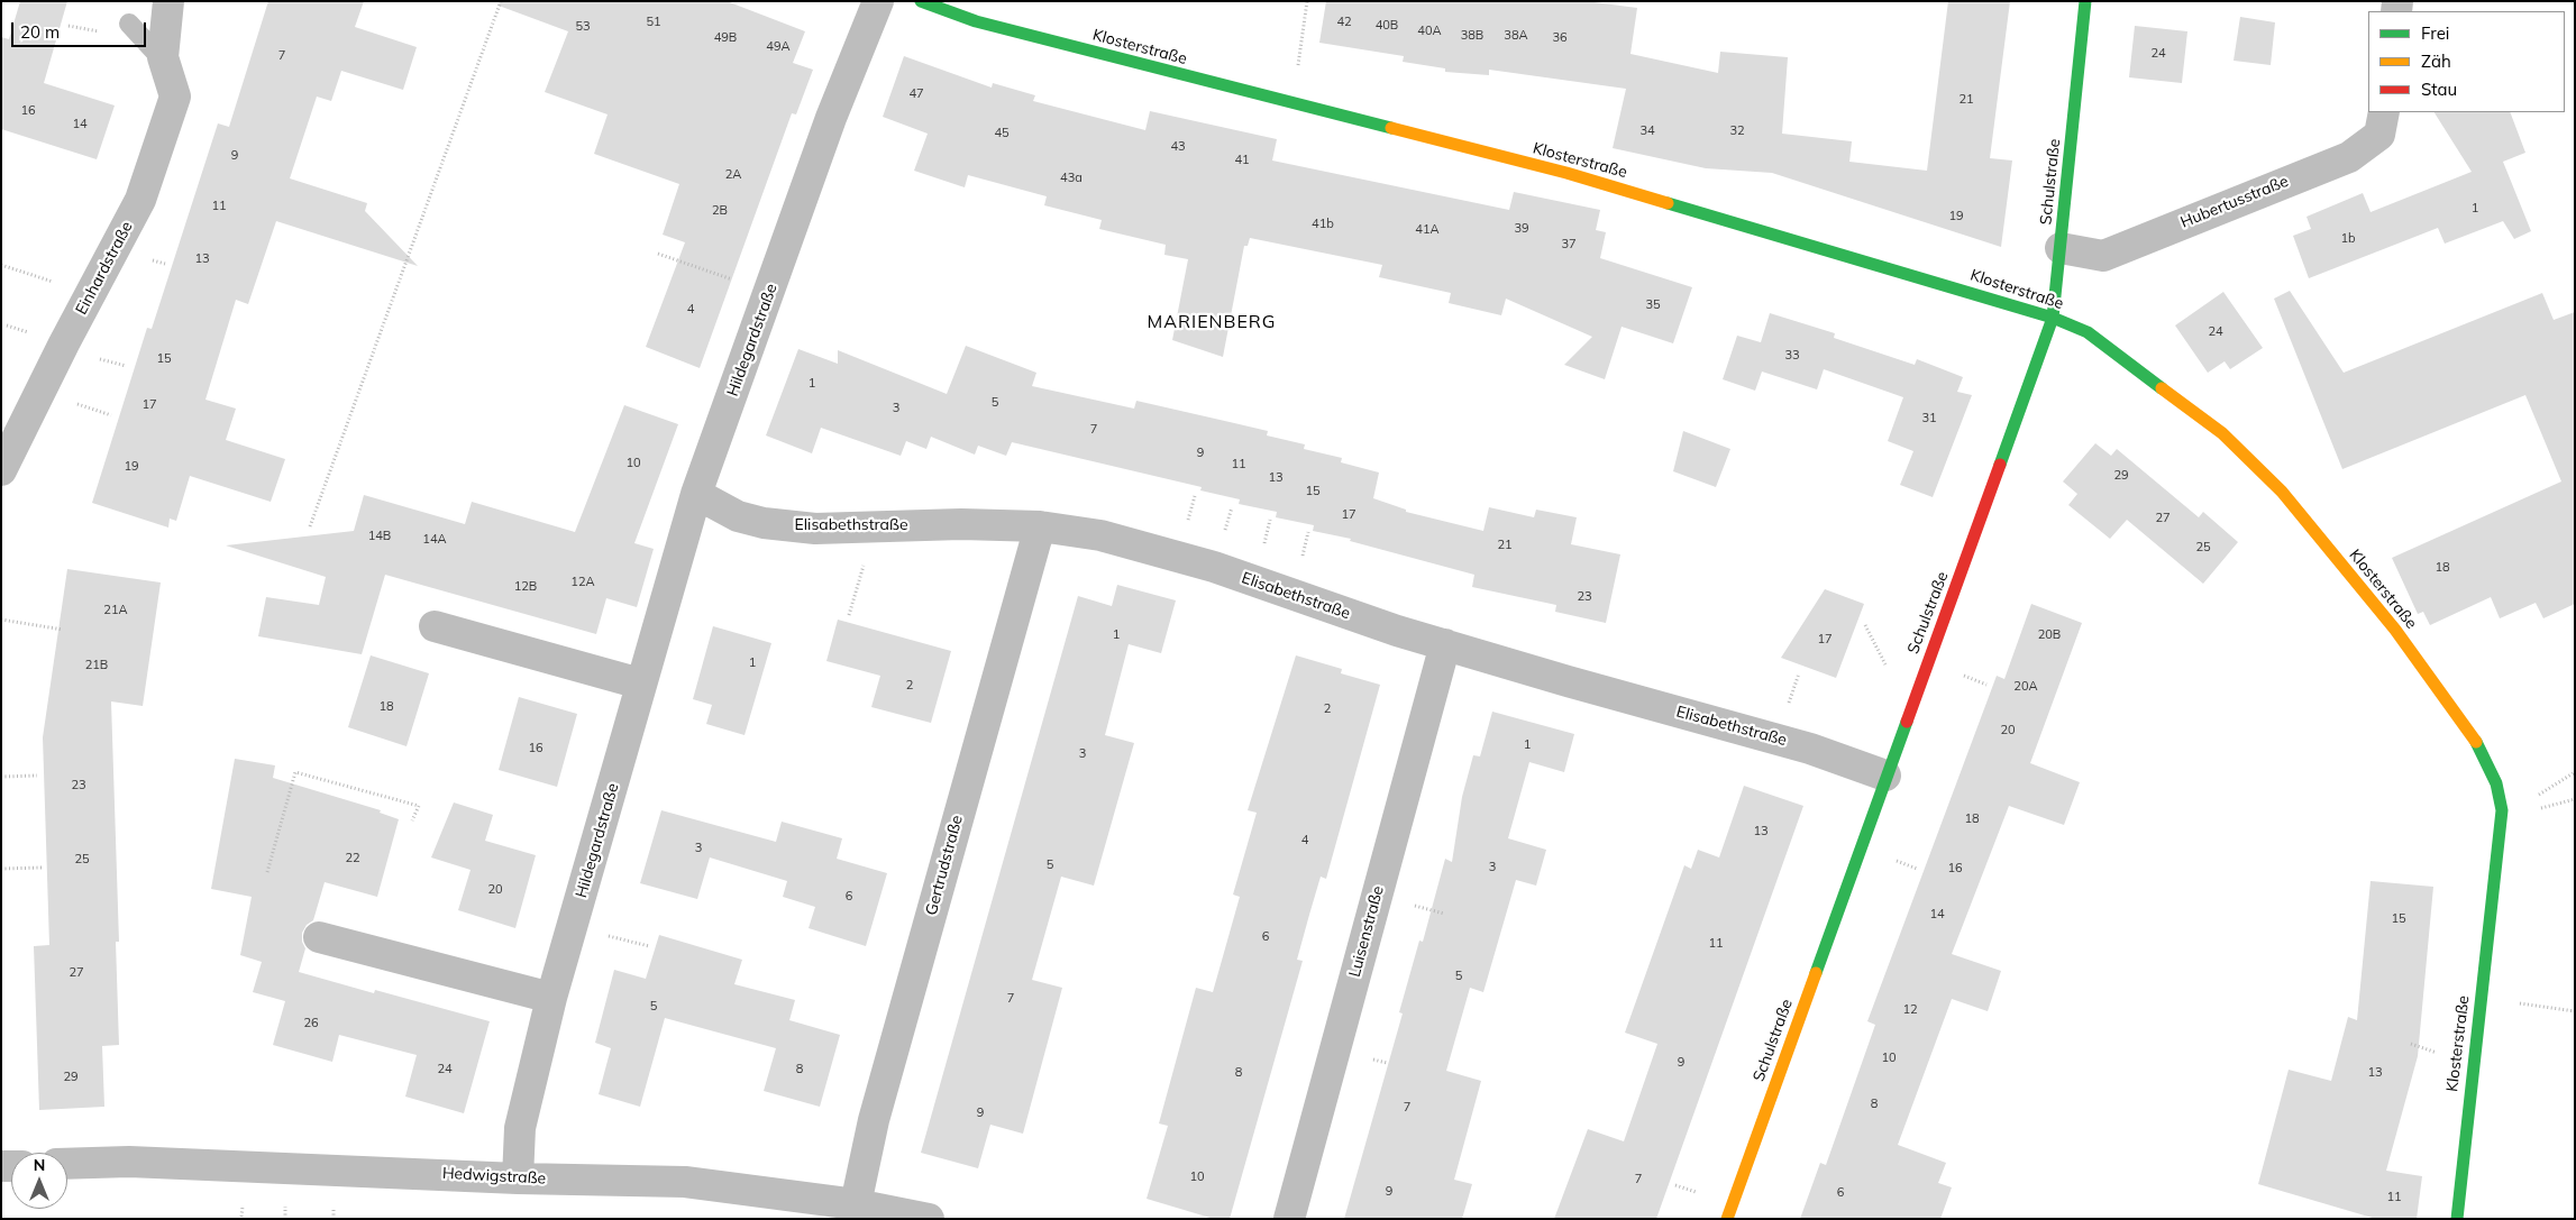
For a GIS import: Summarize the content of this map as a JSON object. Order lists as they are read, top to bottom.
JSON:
{
  "streets": {
    "street": [
      "Klosterstraße",
      "Schulstraße",
      "Hubertusstraße",
      "Einhardstraße",
      "Hildegardstraße",
      "Elisabethstraße",
      "Gertrudstraße",
      "Luisenstraße",
      "Hedwigstraße"
    ]
  },
  "crossings": [
    ["Klosterstraße", "Schulstraße"],
    ["Schulstraße", "Hubertusstraße"],
    ["Schulstraße", "Elisabethstraße"],
    ["Hildegardstraße", "Elisabethstraße"],
    ["Hildegardstraße", "Hedwigstraße"],
    ["Elisabethstraße", "Gertrudstraße"],
    ["Elisabethstraße", "Luisenstraße"],
    ["Gertrudstraße", "Hedwigstraße"]
  ],
  "districts": ["MARIENBERG"],
  "house_numbers": [
    "51",
    "42",
    "40B",
    "53",
    "40A",
    "38B",
    "38A",
    "49B",
    "36",
    "49A",
    "24",
    "7",
    "47",
    "21",
    "16",
    "14",
    "34",
    "32",
    "45",
    "43",
    "9",
    "41",
    "2A",
    "43a",
    "11",
    "1",
    "2B",
    "19",
    "41b",
    "39",
    "41A",
    "1b",
    "37",
    "13",
    "35",
    "4",
    "24",
    "33",
    "15",
    "1",
    "5",
    "17",
    "3",
    "31",
    "7",
    "9",
    "10",
    "11",
    "19",
    "29",
    "13",
    "15",
    "17",
    "27",
    "14B",
    "14A",
    "21",
    "25",
    "18",
    "12A",
    "12B",
    "23",
    "21A",
    "1",
    "20B",
    "17",
    "1",
    "21B",
    "2",
    "20A",
    "18",
    "2",
    "20",
    "1",
    "16",
    "3",
    "23",
    "18",
    "13",
    "4",
    "3",
    "22",
    "25",
    "5",
    "3",
    "16",
    "20",
    "6",
    "14",
    "15",
    "6",
    "11",
    "27",
    "5",
    "7",
    "5",
    "12",
    "26",
    "10",
    "9",
    "24",
    "8",
    "8",
    "13",
    "29",
    "8",
    "7",
    "9",
    "10",
    "7",
    "9",
    "6",
    "11"
  ],
  "legend": ["Frei", "Zäh", "Stau"],
  "scale_bar": "20 m",
  "north": "top"
}
